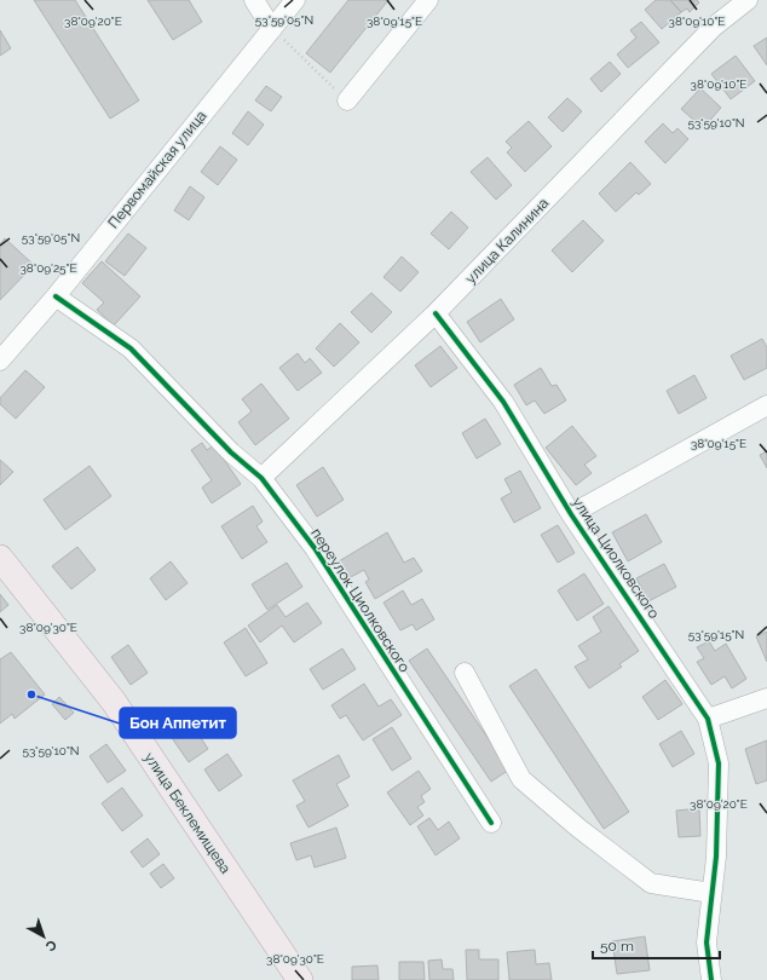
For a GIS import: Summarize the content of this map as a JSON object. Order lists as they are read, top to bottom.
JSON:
{
  "streets": {
    "main road": ["улица Беклемищева"],
    "street": [
      "Первомайская улица",
      "улица Калинина",
      "улица Циолковского",
      "переулок Циолковского"
    ]
  },
  "crossings": [
    ["Первомайская улица", "переулок Циолковского"],
    ["улица Калинина", "улица Циолковского"],
    ["улица Калинина", "переулок Циолковского"]
  ],
  "places": ["Бон Аппетит"],
  "scale_bar": "50 m",
  "north": "bottom right",
  "coordinates": [
    "53°59'05\"N",
    "38°09'20\"E",
    "38°09'15\"E",
    "38°09'10\"E",
    "53°59'10\"N",
    "38°09'25\"E",
    "38°09'30\"E",
    "53°59'15\"N"
  ]
}
